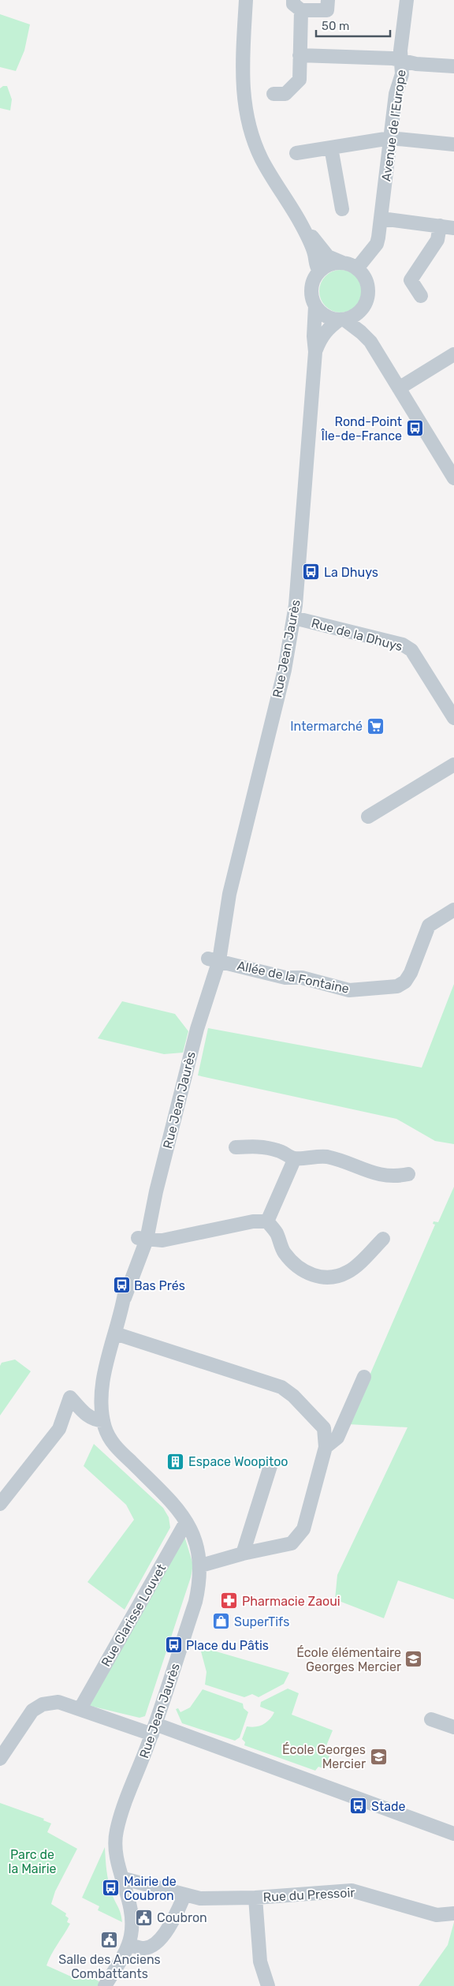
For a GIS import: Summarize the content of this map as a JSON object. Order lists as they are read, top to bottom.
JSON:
{
  "streets": {
    "street": [
      "Avenue de l'Europe",
      "Rue de la Dhuys",
      "Rue Jean Jaurès",
      "Allée de la Fontaine",
      "Rue Clarisse Louvet",
      "Rue du Pressoir"
    ]
  },
  "crossings": [
    ["Rue de la Dhuys", "Rue Jean Jaurès"],
    ["Rue Jean Jaurès", "Allée de la Fontaine"],
    ["Rue Jean Jaurès", "Rue Clarisse Louvet"],
    ["Rue Jean Jaurès", "Rue du Pressoir"]
  ],
  "parks": ["Parc de la Mairie"],
  "places": {
    "bus stop": [
      "Rond-Point Île-de-France",
      "La Dhuys",
      "Bas Prés",
      "Place du Pâtis",
      "Stade",
      "Mairie de Coubron"
    ],
    "supermarket": ["Intermarché"],
    "building": ["Espace Woopitoo"],
    "pharmacy": ["Pharmacie Zaoui"],
    "shop": ["SuperTifs"],
    "school or university": ["École élémentaire Georges Mercier", "École Georges Mercier"],
    "public building": ["Coubron", "Salle des Anciens Combattants"]
  },
  "scale_bar": "50 m"
}
